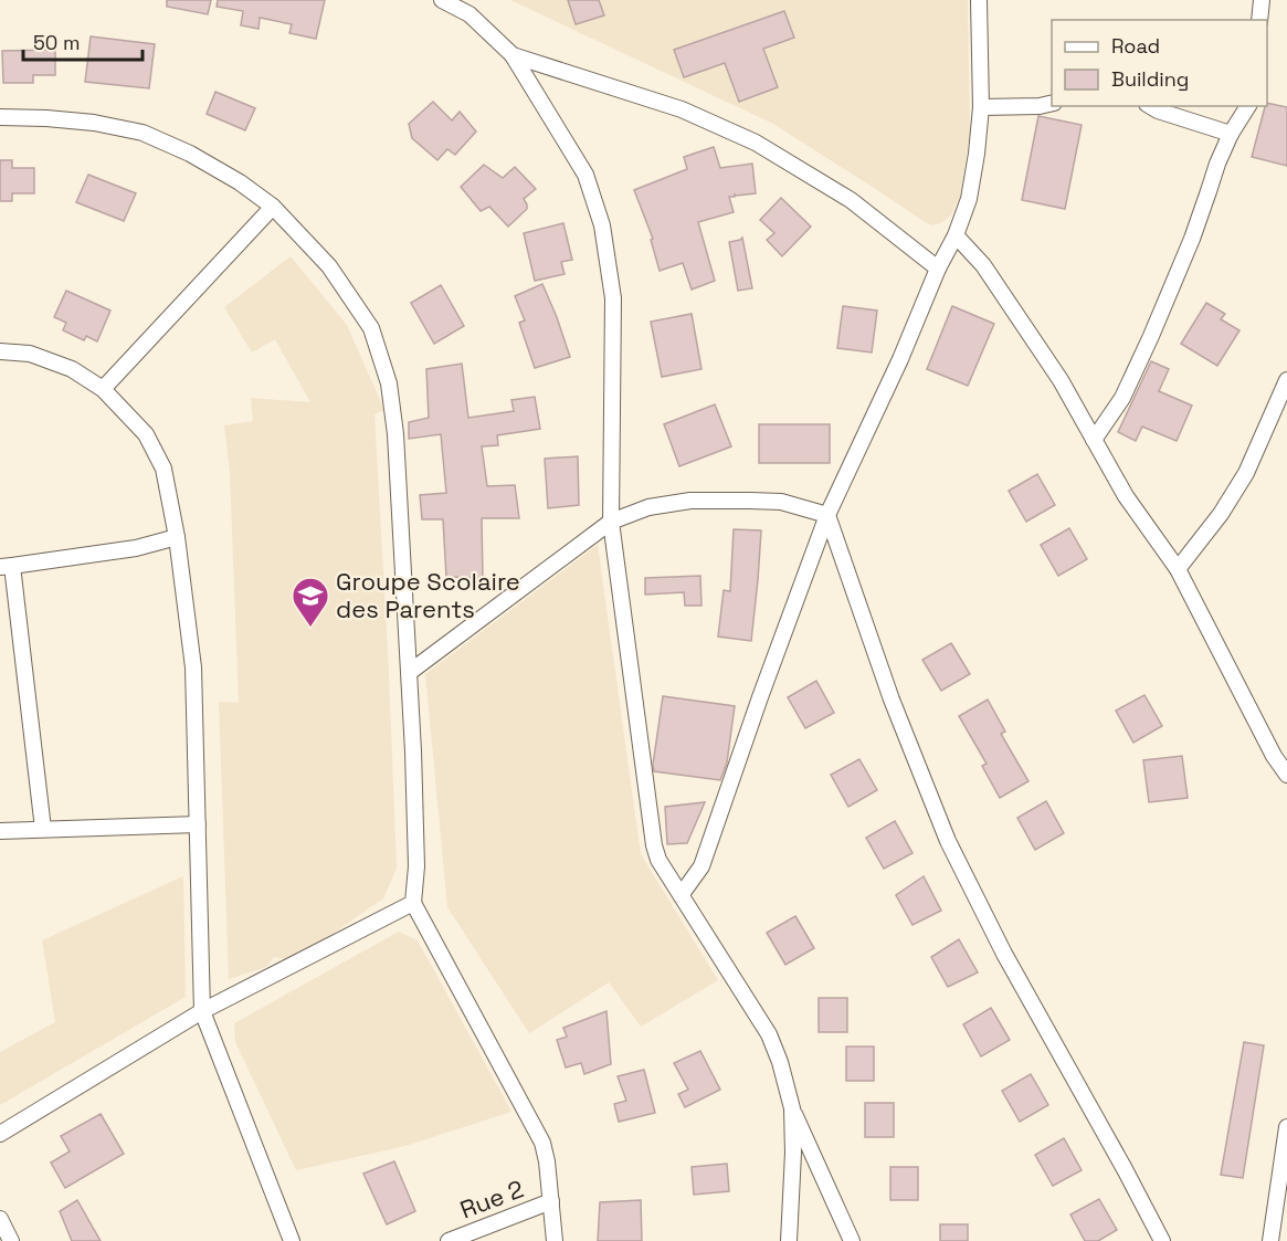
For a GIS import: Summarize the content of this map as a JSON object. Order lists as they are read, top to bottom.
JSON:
{
  "streets": {
    "street": ["Rue 2"]
  },
  "places": {
    "school or university": ["Groupe Scolaire des Parents"]
  },
  "legend": ["Road", "Building"],
  "scale_bar": "50 m"
}
